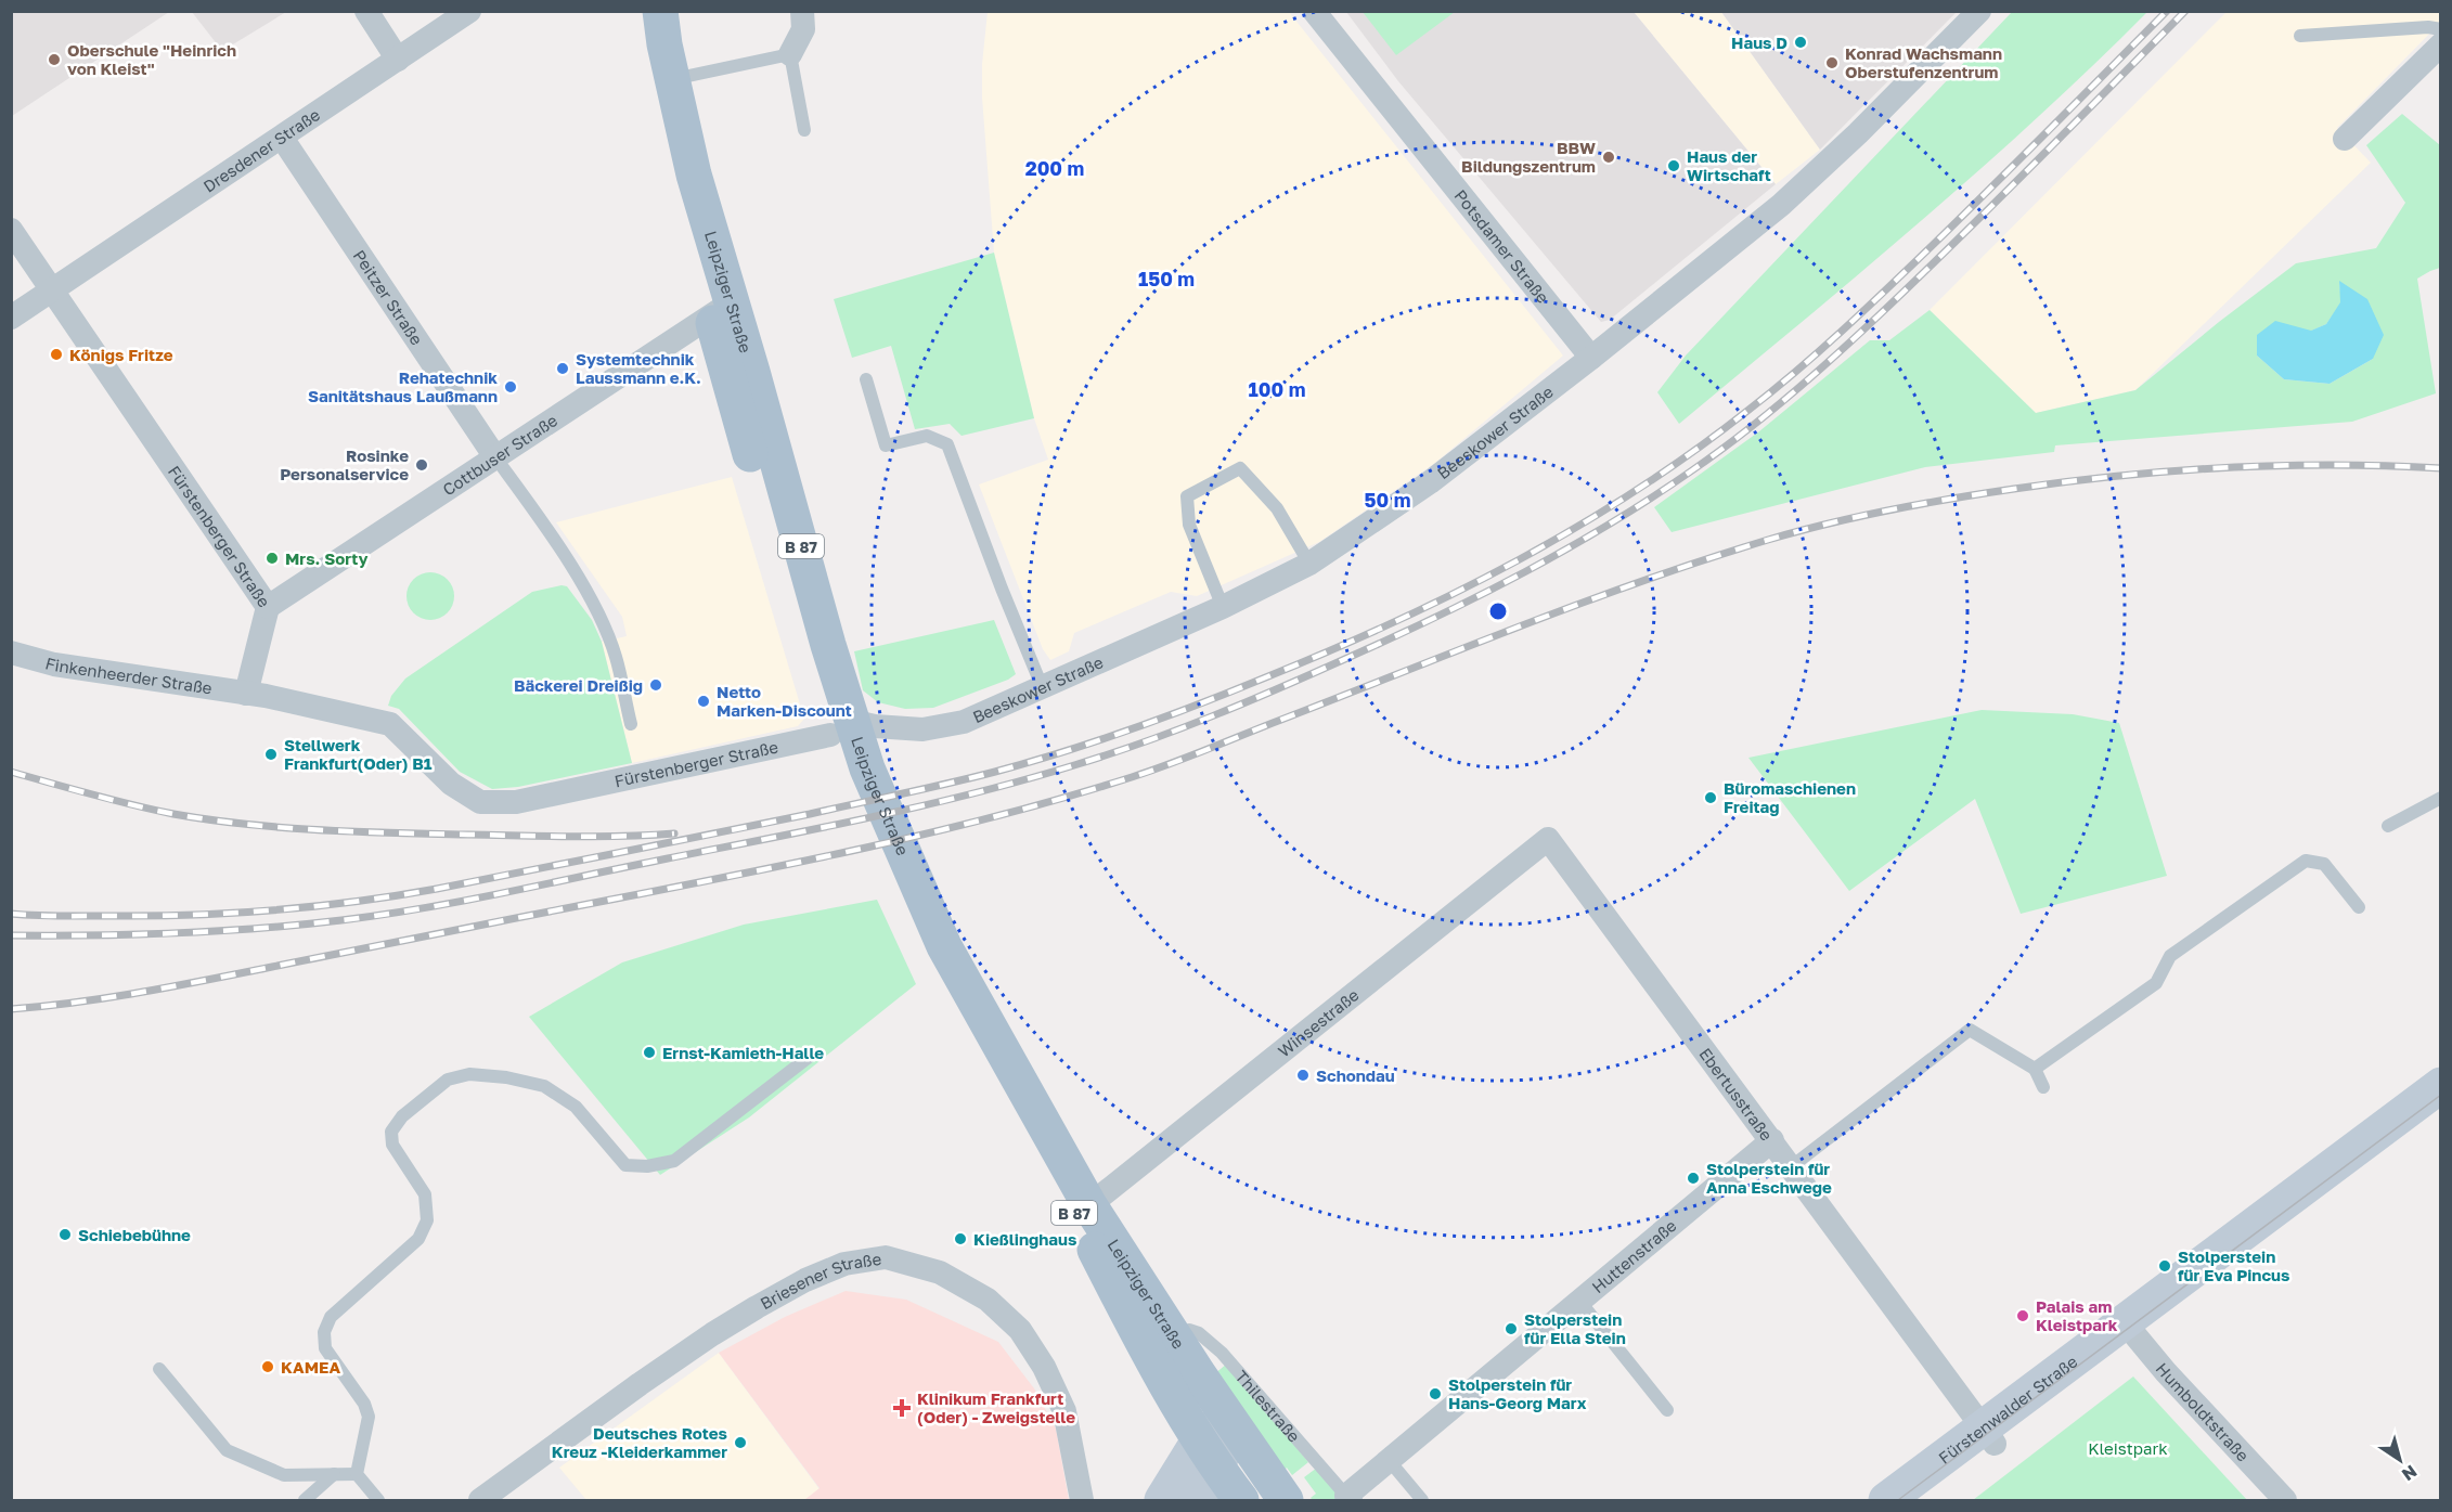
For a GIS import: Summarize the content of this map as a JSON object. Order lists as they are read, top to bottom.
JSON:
{
  "streets": {
    "main road": ["Leipziger Straße", "B 87"],
    "street": [
      "Dresdener Straße",
      "Potsdamer Straße",
      "Peitzer Straße",
      "Beeskower Straße",
      "Cottbuser Straße",
      "Fürstenberger Straße",
      "Finkenheerder Straße",
      "Winsestraße",
      "Ebertusstraße",
      "Huttenstraße",
      "Briesener Straße",
      "Fürstenwalder Straße",
      "Humboldtstraße"
    ],
    "lane": ["Thilestraße"]
  },
  "crossings": [
    ["Dresdener Straße", "Peitzer Straße"],
    ["Dresdener Straße", "Fürstenberger Straße"],
    ["Potsdamer Straße", "Beeskower Straße"],
    ["Leipziger Straße", "Beeskower Straße"],
    ["Leipziger Straße", "Cottbuser Straße"],
    ["Leipziger Straße", "Fürstenberger Straße"],
    ["Leipziger Straße", "Winsestraße"],
    ["Leipziger Straße", "Thilestraße"],
    ["Peitzer Straße", "Cottbuser Straße"],
    ["Beeskower Straße", "Fürstenberger Straße"],
    ["Cottbuser Straße", "Fürstenberger Straße"],
    ["Fürstenberger Straße", "Finkenheerder Straße"],
    ["Winsestraße", "Ebertusstraße"],
    ["Ebertusstraße", "Huttenstraße"],
    ["Ebertusstraße", "Fürstenwalder Straße"],
    ["Huttenstraße", "Thilestraße"],
    ["Fürstenwalder Straße", "Humboldtstraße"]
  ],
  "parks": ["Kleistpark"],
  "places": {
    "other": [
      "Haus D",
      "Oberschule \"Heinrich von Kleist\"",
      "Konrad Wachsmann Oberstufenzentrum",
      "BBW Bildungszentrum",
      "Haus der Wirtschaft",
      "Königs Fritze",
      "Systemtechnik Laussmann e.K.",
      "Rehatechnik Sanitätshaus Laußmann",
      "Rosinke Personalservice",
      "Mrs. Sorty",
      "Bäckerei Dreißig",
      "Netto Marken-Discount",
      "Stellwerk Frankfurt(Oder) B1",
      "Büromaschienen Freitag",
      "Ernst-Kamieth-Halle",
      "Schondau",
      "Stolperstein für Anna Eschwege",
      "Schiebebühne",
      "Kießlinghaus",
      "Stolperstein für Eva Pincus",
      "Palais am Kleistpark",
      "Stolperstein für Ella Stein",
      "KAMEA",
      "Stolperstein für Hans-Georg Marx",
      "Deutsches Rotes Kreuz -Kleiderkammer"
    ],
    "health": ["Klinikum Frankfurt (Oder) - Zweigstelle"]
  },
  "north": "bottom right",
  "rings": [
    "200 m",
    "150 m",
    "100 m",
    "50 m"
  ]
}
